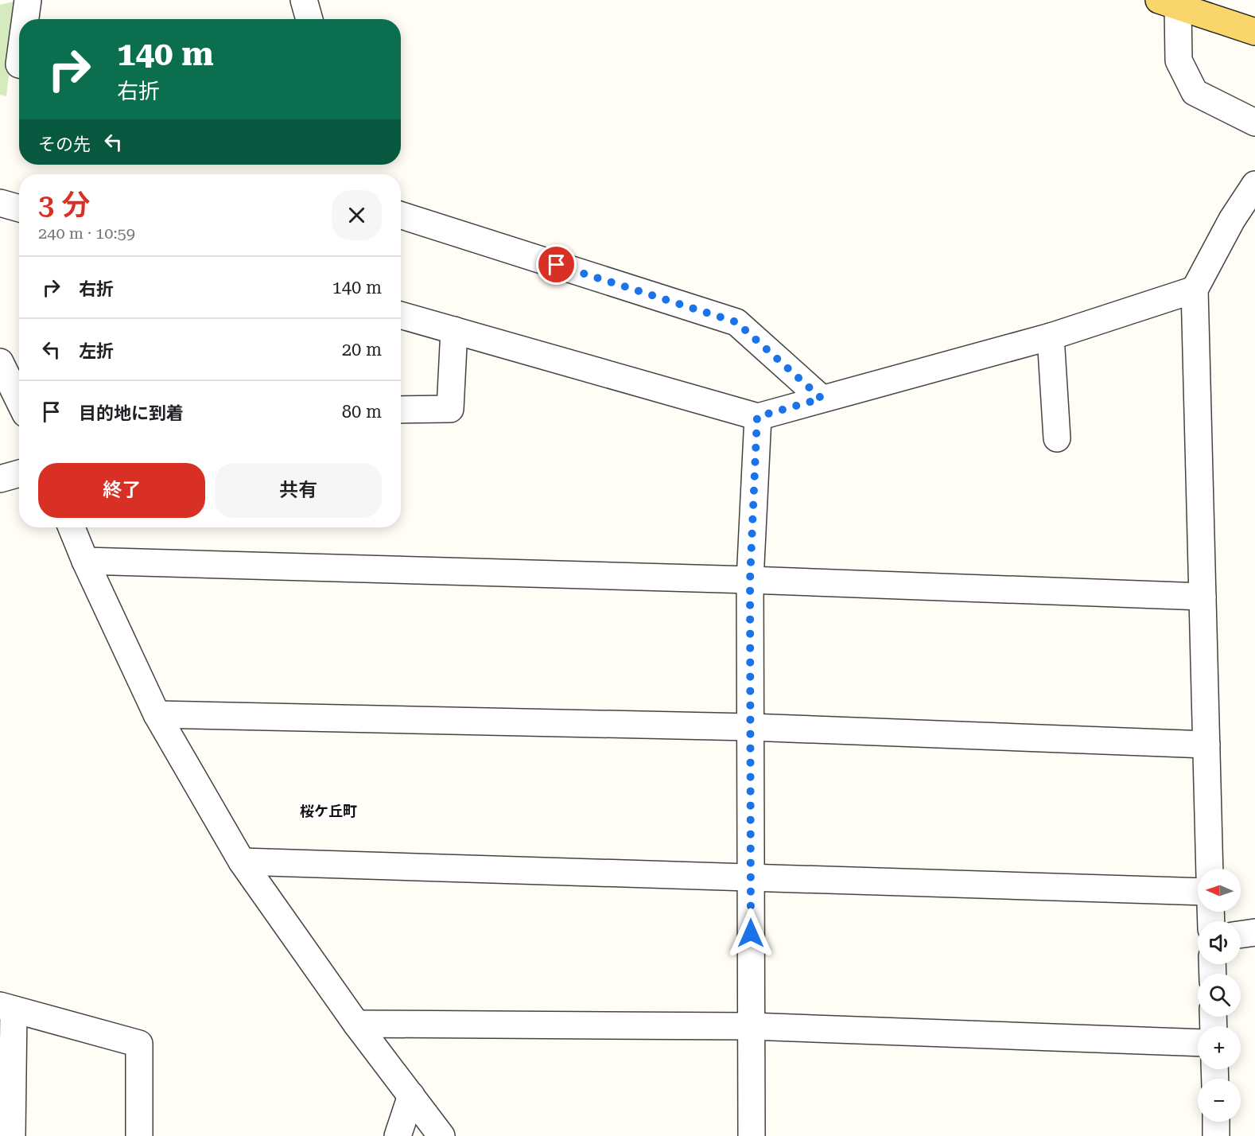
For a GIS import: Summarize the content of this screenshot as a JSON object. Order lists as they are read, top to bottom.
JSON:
{
  "districts": ["桜ケ丘町"],
  "north": "left",
  "page": {
    "turn": ["140 m", "右折"],
    "then": "その先",
    "heading": ["3 分", "240 m · 10:59"],
    "list": [
      {
        "name": "右折",
        "value": "140 m"
      },
      {
        "name": "左折",
        "value": "20 m"
      },
      {
        "name": "目的地に到着",
        "value": "80 m"
      }
    ],
    "buttons": ["終了", "共有"],
    "map_buttons": ["+", "−"]
  }
}
